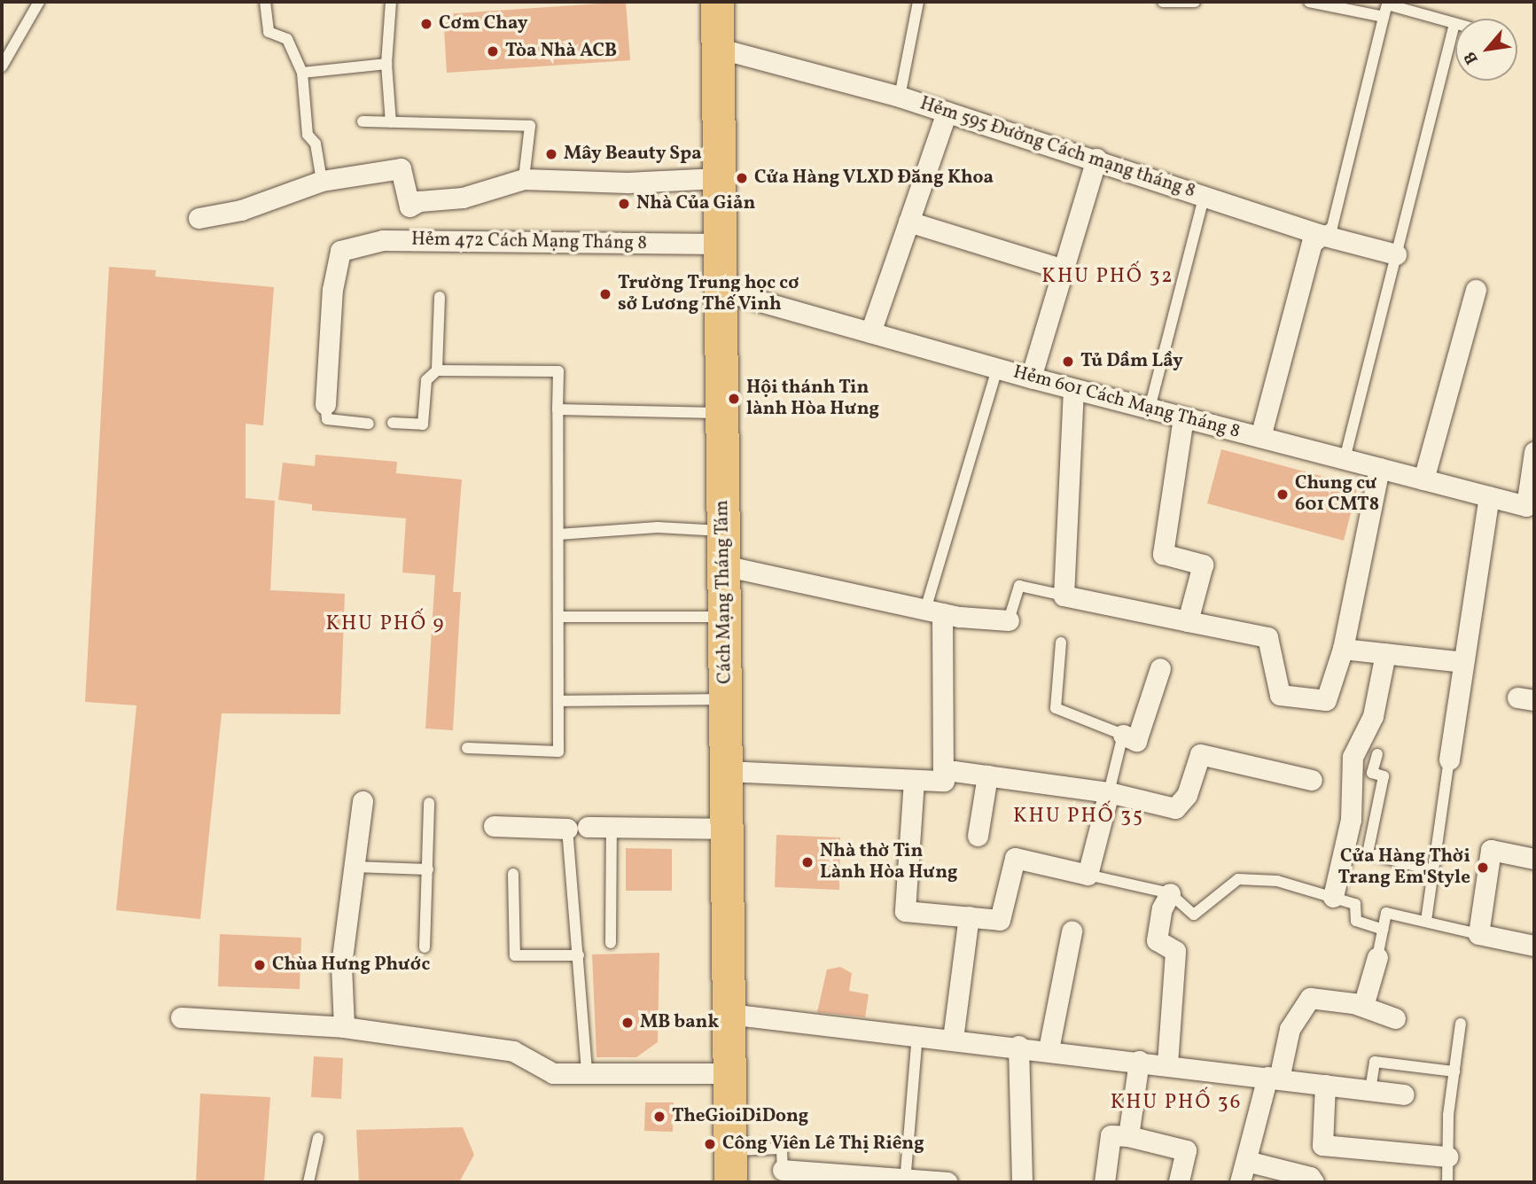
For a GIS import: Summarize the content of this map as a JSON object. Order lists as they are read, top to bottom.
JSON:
{
  "streets": {
    "main road": ["Cách Mạng Tháng Tám"],
    "street": ["Hẻm 595 Đường Cách mạng tháng 8", "Hẻm 472 Cách Mạng Tháng 8", "Hẻm 601 Cách Mạng Tháng 8"]
  },
  "crossings": [
    ["Hẻm 595 Đường Cách mạng tháng 8", "Hẻm 601 Cách Mạng Tháng 8"],
    ["Hẻm 595 Đường Cách mạng tháng 8", "Cách Mạng Tháng Tám"],
    ["Hẻm 472 Cách Mạng Tháng 8", "Cách Mạng Tháng Tám"],
    ["Hẻm 601 Cách Mạng Tháng 8", "Cách Mạng Tháng Tám"]
  ],
  "districts": [
    "KHU PHỐ 32",
    "KHU PHỐ 9",
    "KHU PHỐ 35",
    "KHU PHỐ 36"
  ],
  "places": [
    "Cơm Chay",
    "Tòa Nhà ACB",
    "Mây Beauty Spa",
    "Cửa Hàng VLXD Đăng Khoa",
    "Nhà Của Giản",
    "Trường Trung học cơ sở Lương Thế Vinh",
    "Tủ Dầm Lầy",
    "Hội thánh Tin lành Hòa Hưng",
    "Chung cư 601 CMT8",
    "Nhà thờ Tin Lành Hòa Hưng",
    "Cửa Hàng Thời Trang Em'Style",
    "Chùa Hưng Phước",
    "MB bank",
    "TheGioiDiDong",
    "Công Viên Lê Thị Riêng"
  ],
  "north": "bottom left"
}
